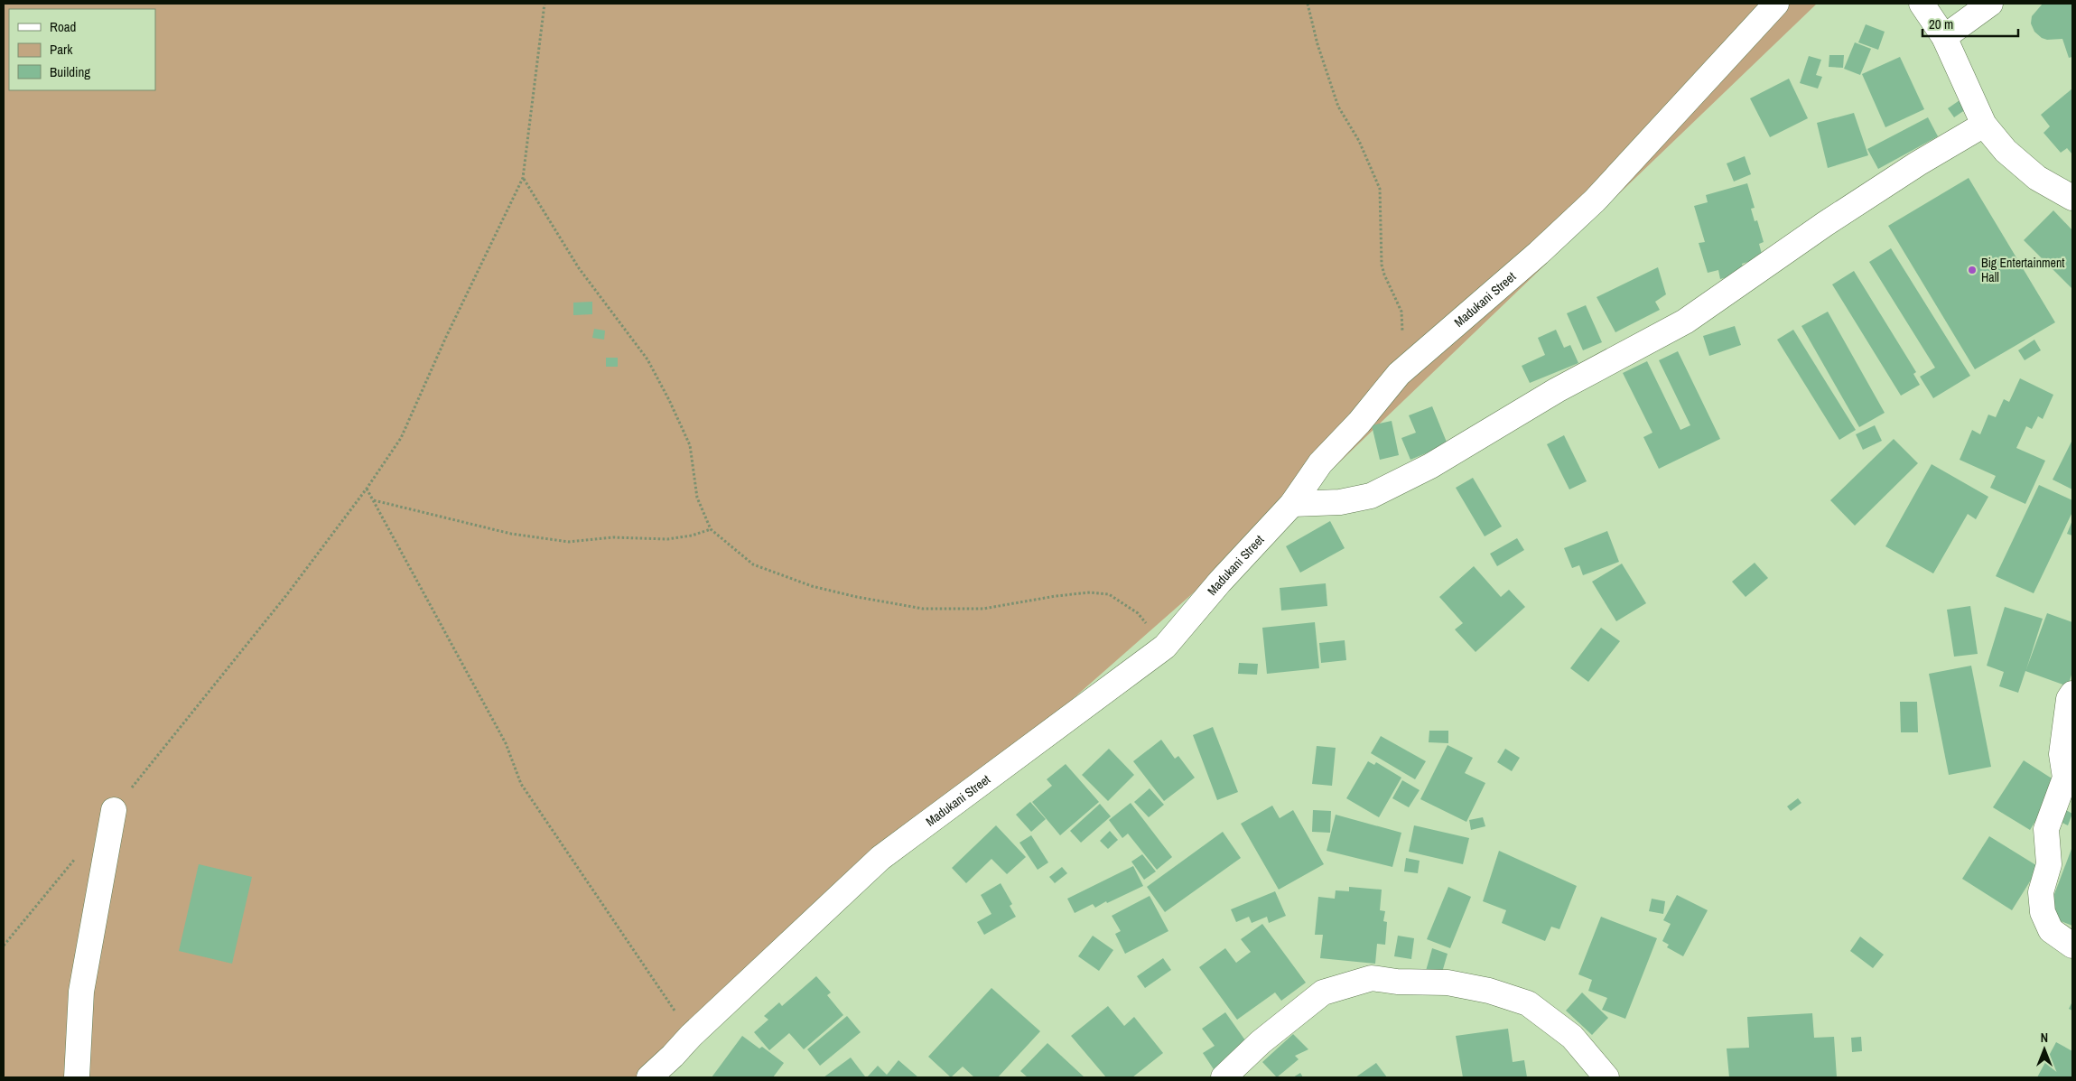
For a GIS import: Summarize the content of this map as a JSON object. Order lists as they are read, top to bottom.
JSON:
{
  "streets": {
    "street": ["Madukani Street"]
  },
  "places": ["Big Entertainment Hall"],
  "legend": ["Road", "Park", "Building"],
  "scale_bar": "20 m",
  "north": "top"
}
